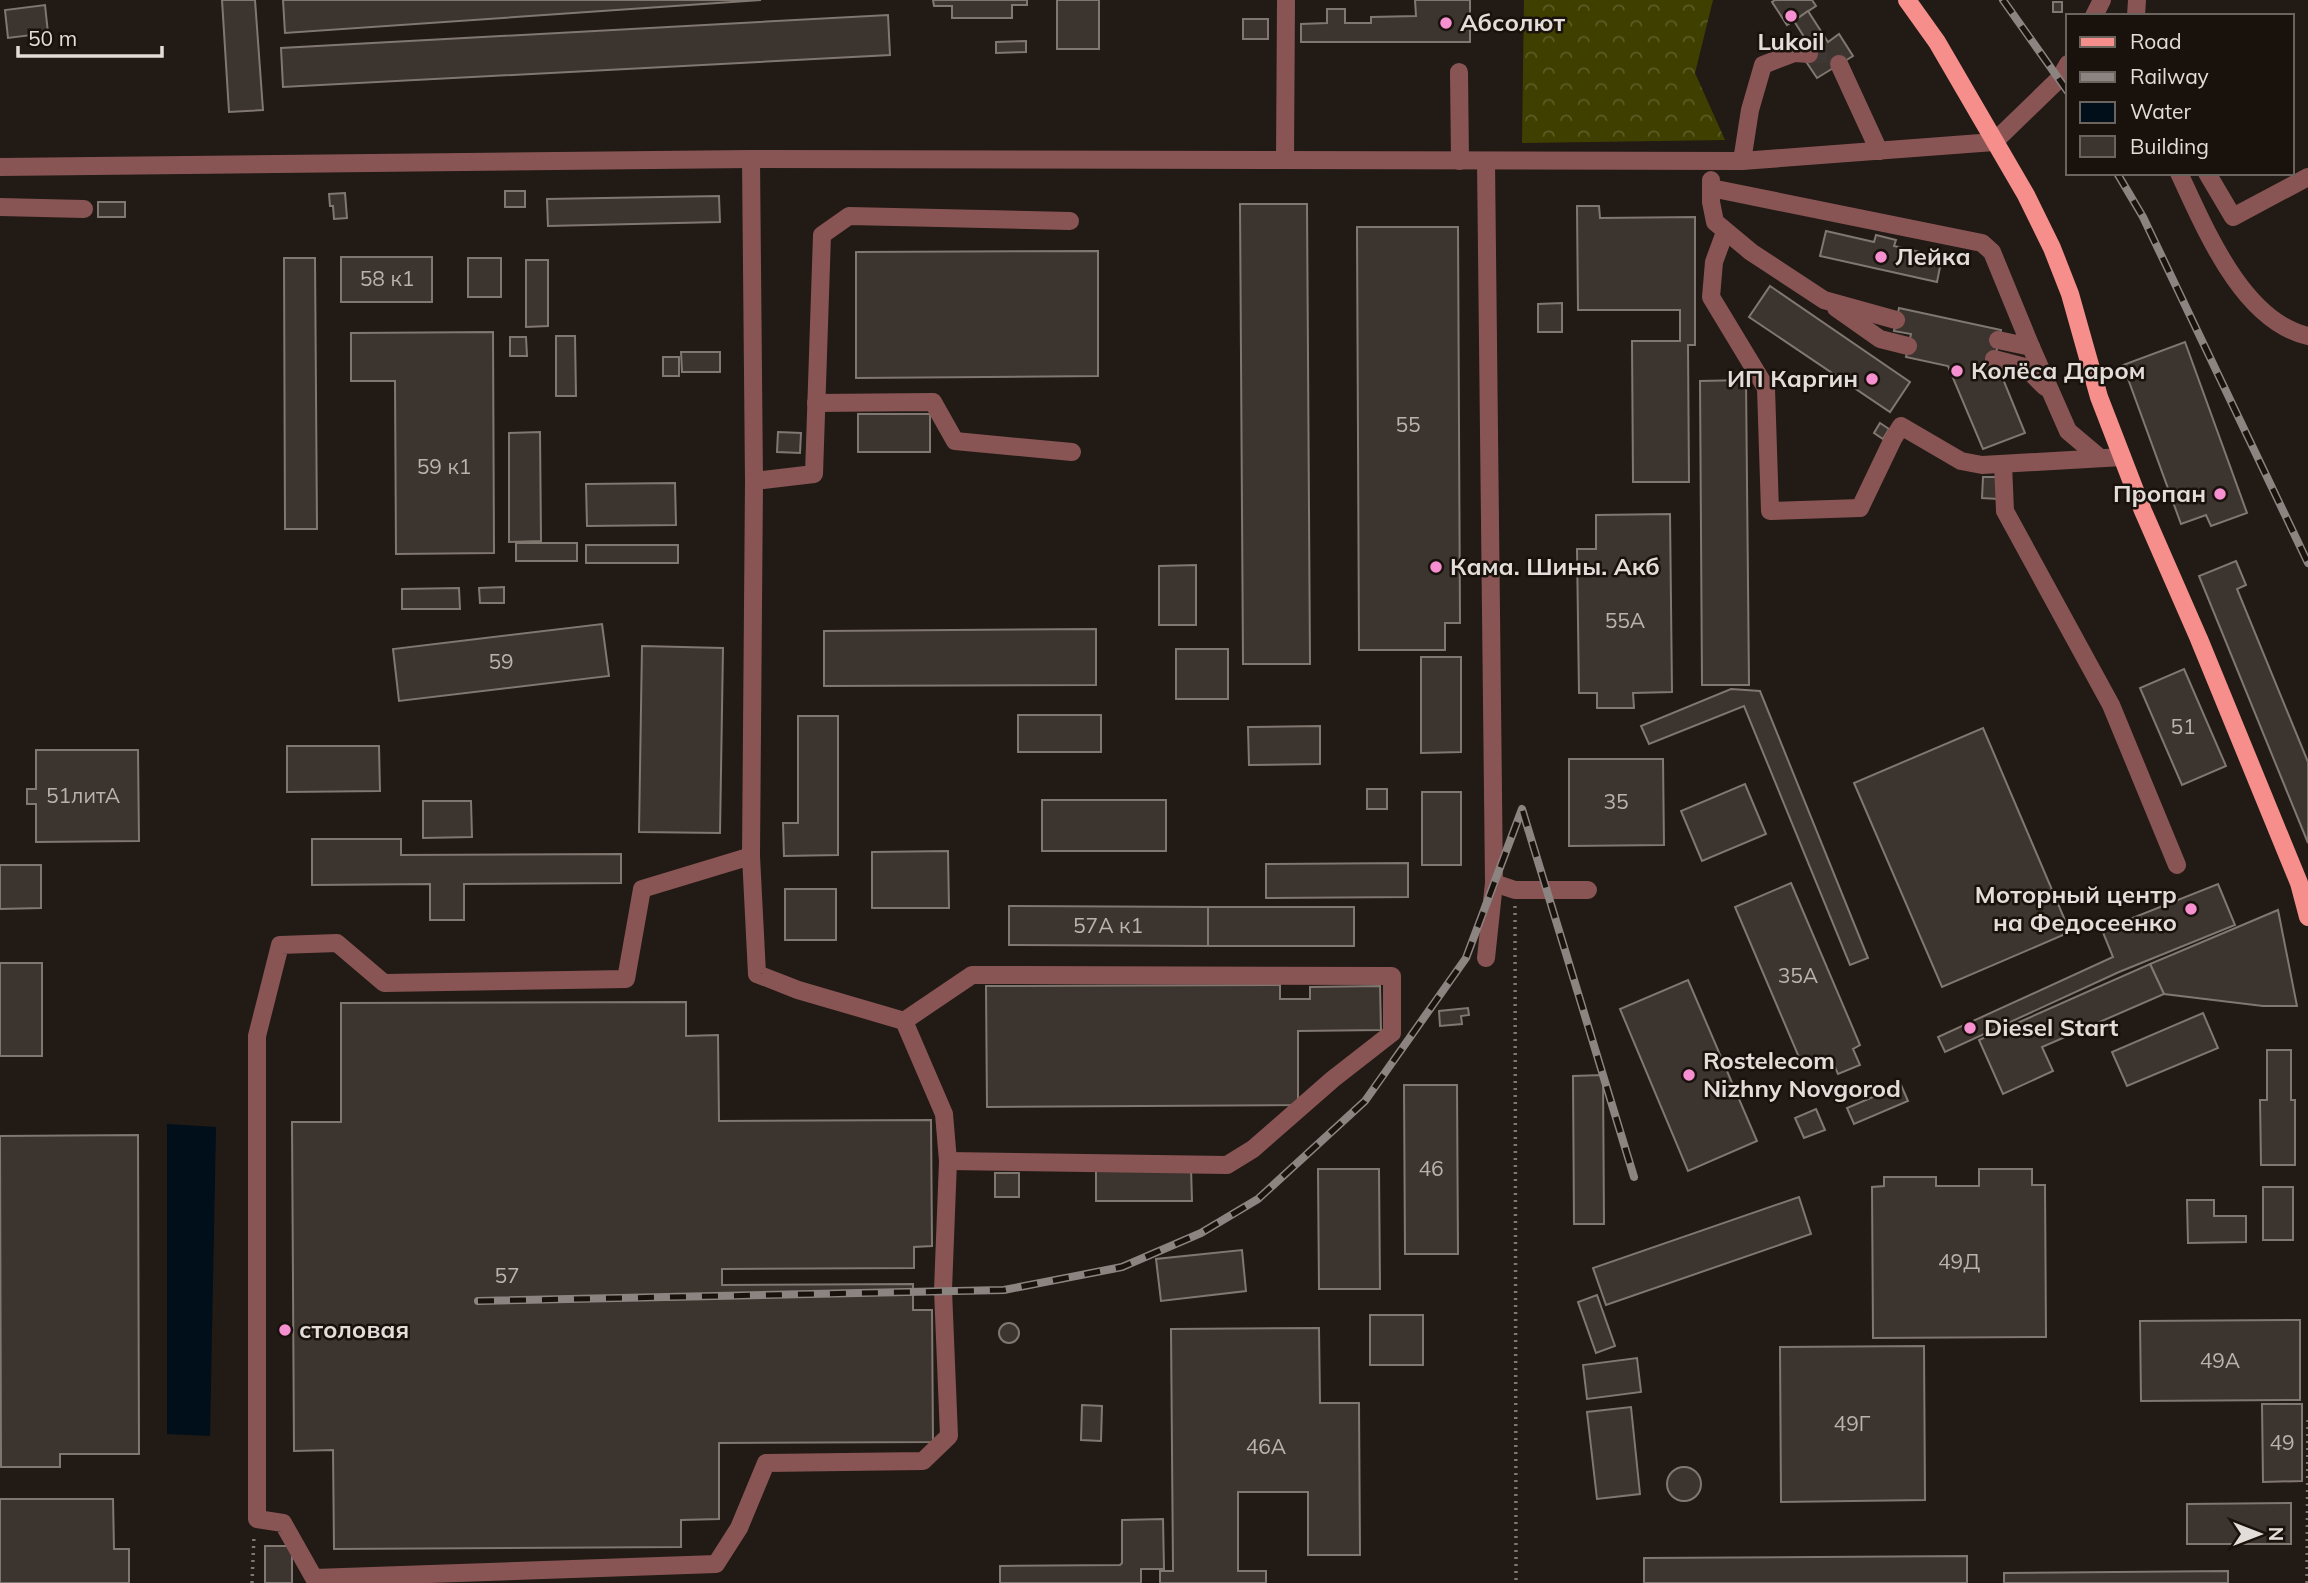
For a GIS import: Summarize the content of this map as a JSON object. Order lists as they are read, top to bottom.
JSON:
{
  "places": [
    "Lukoil",
    "Абсолют",
    "Лейка",
    "Колёса Даром",
    "ИП Каргин",
    "Пропан",
    "Кама. Шины. Акб",
    "Моторный центр на Федосеенко",
    "Diesel Start",
    "Rostelecom Nizhny Novgorod",
    "столовая"
  ],
  "house_numbers": [
    "58 к1",
    "55",
    "59 к1",
    "55А",
    "59",
    "51",
    "51литА",
    "35",
    "57А к1",
    "35А",
    "46",
    "49Д",
    "57",
    "49А",
    "49Г",
    "49",
    "46А"
  ],
  "legend": [
    "Road",
    "Railway",
    "Water",
    "Building"
  ],
  "scale_bar": "50 m",
  "north": "right"
}
